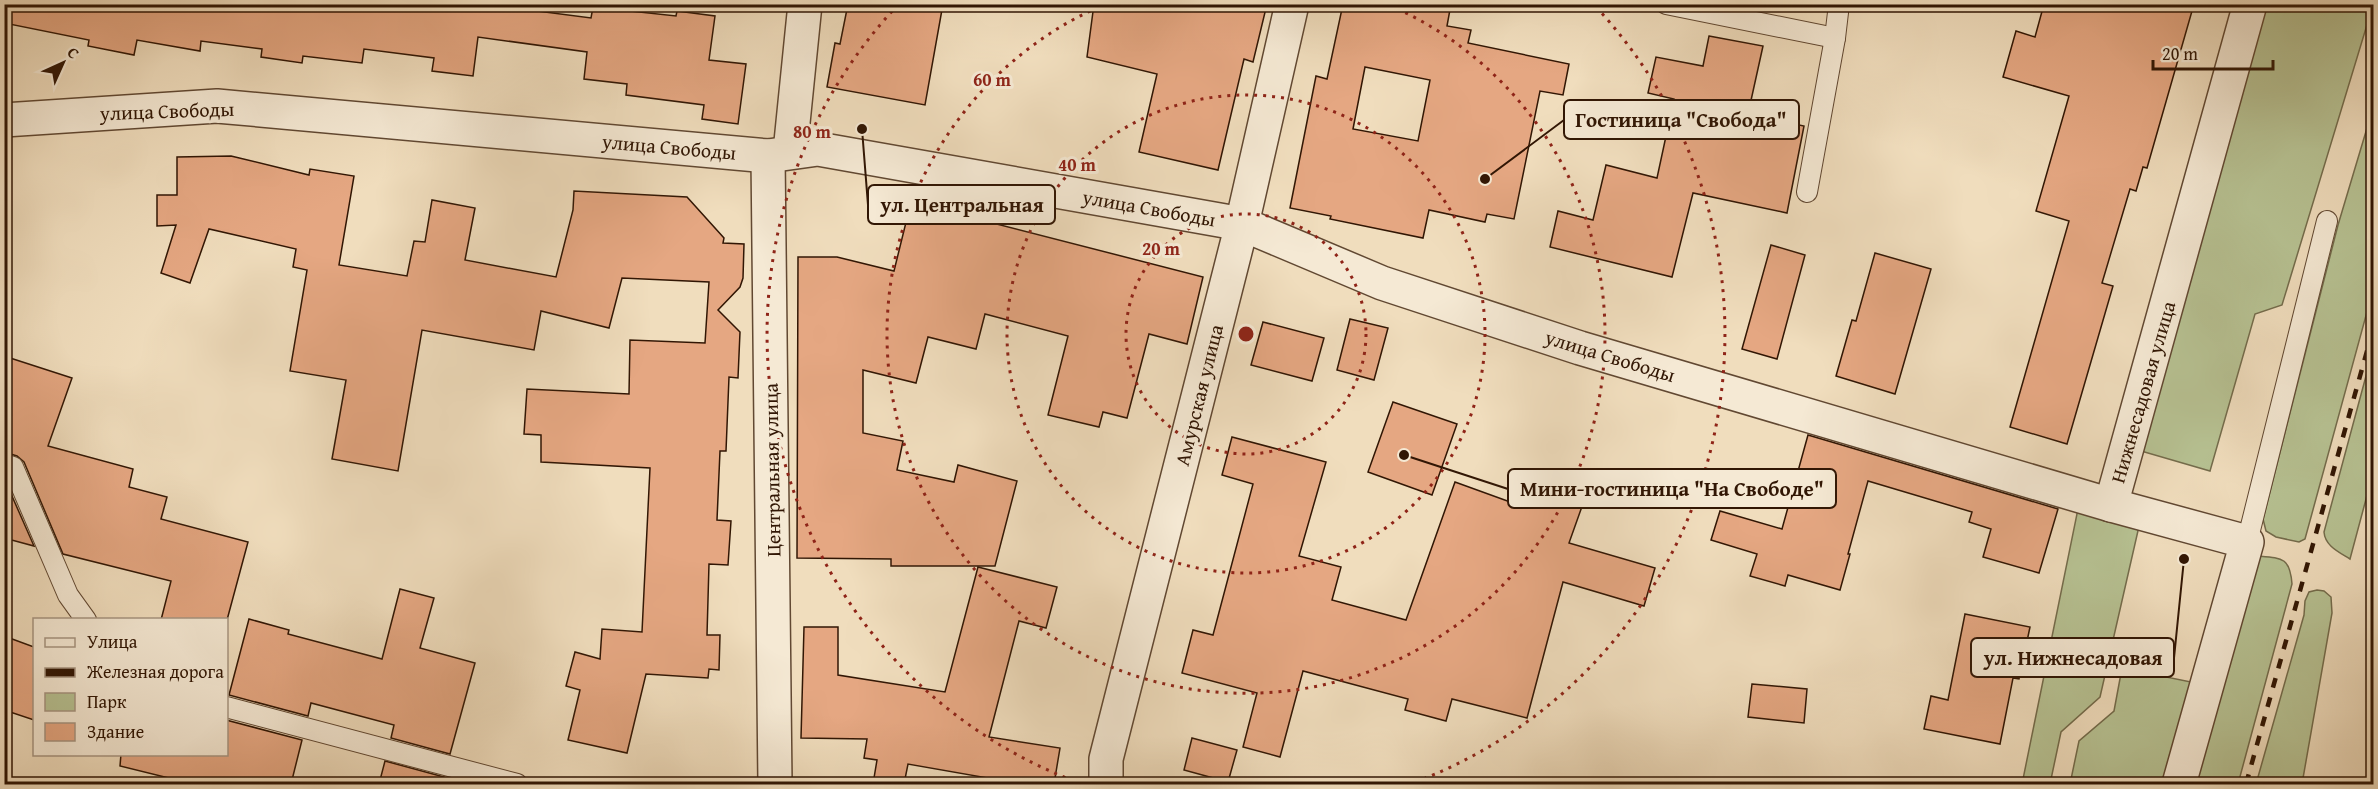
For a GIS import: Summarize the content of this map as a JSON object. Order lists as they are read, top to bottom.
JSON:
{
  "streets": {
    "street": [
      "улица Свободы",
      "Нижнесадовая улица",
      "Амурская улица",
      "Центральная улица"
    ]
  },
  "crossings": [
    ["улица Свободы", "Нижнесадовая улица"],
    ["улица Свободы", "Амурская улица"],
    ["улица Свободы", "Центральная улица"]
  ],
  "places": [
    "ул. Центральная",
    "Гостиница \"Свобода\"",
    "Мини-гостиница \"На Свободе\"",
    "ул. Нижнесадовая"
  ],
  "legend": [
    "Улица",
    "Железная дорога",
    "Парк",
    "Здание"
  ],
  "scale_bar": "20 m",
  "north": "top right",
  "rings": [
    "60 m",
    "80 m",
    "40 m",
    "20 m"
  ]
}
